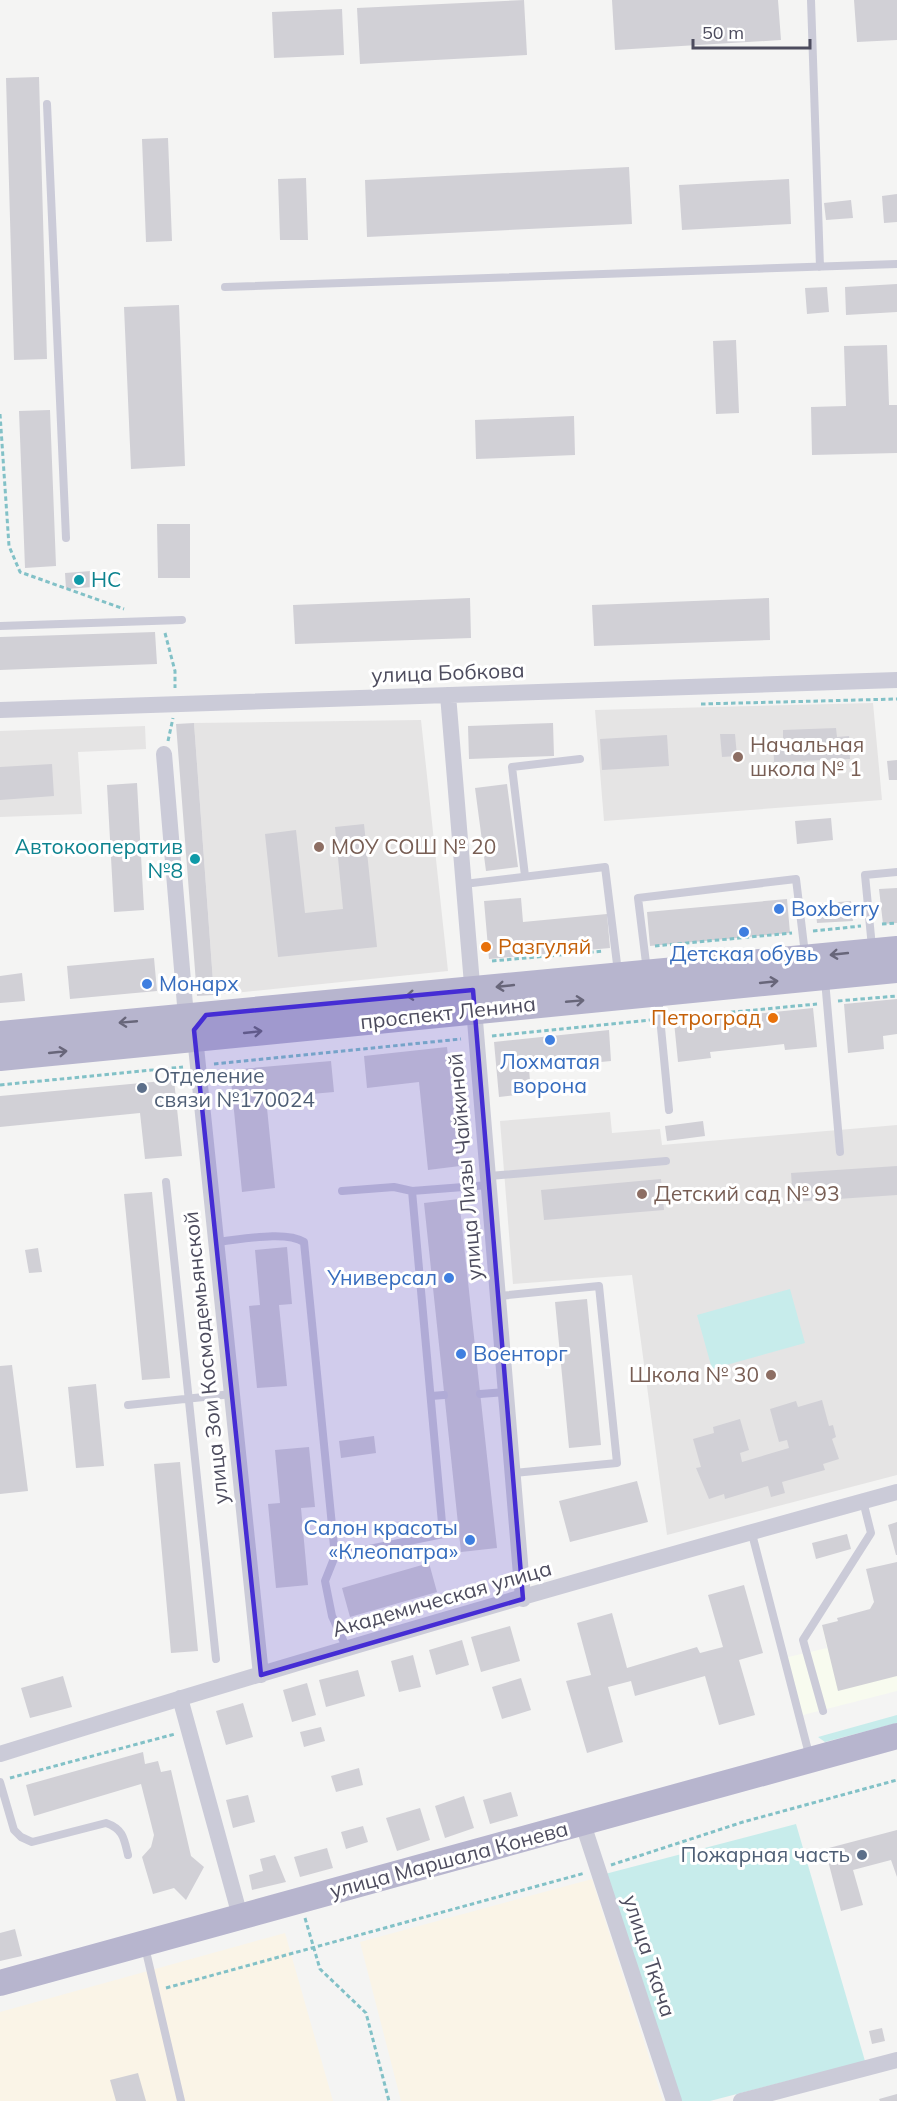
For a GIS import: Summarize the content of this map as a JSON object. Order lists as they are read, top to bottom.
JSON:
{
  "streets": {
    "main road": ["проспект Ленина", "улица Маршала Конева"],
    "street": [
      "улица Бобкова",
      "улица Лизы Чайкиной",
      "улица Зои Космодемьянской",
      "Академическая улица",
      "улица Ткача"
    ]
  },
  "crossings": [
    ["улица Бобкова", "улица Лизы Чайкиной"],
    ["проспект Ленина", "улица Лизы Чайкиной"],
    ["проспект Ленина", "улица Зои Космодемьянской"],
    ["улица Лизы Чайкиной", "Академическая улица"],
    ["улица Зои Космодемьянской", "Академическая улица"],
    ["улица Маршала Конева", "улица Ткача"]
  ],
  "places": [
    "НС",
    "Начальная школа № 1",
    "МОУ СОШ № 20",
    "Автокооператив №8",
    "Boxberry",
    "Детская обувь",
    "Разгуляй",
    "Монарх",
    "Петроград",
    "Лохматая ворона",
    "Отделение связи №170024",
    "Детский сад № 93",
    "Универсал",
    "Военторг",
    "Школа № 30",
    "Салон красоты «Клеопатра»",
    "Пожарная часть"
  ],
  "scale_bar": "50 m"
}
